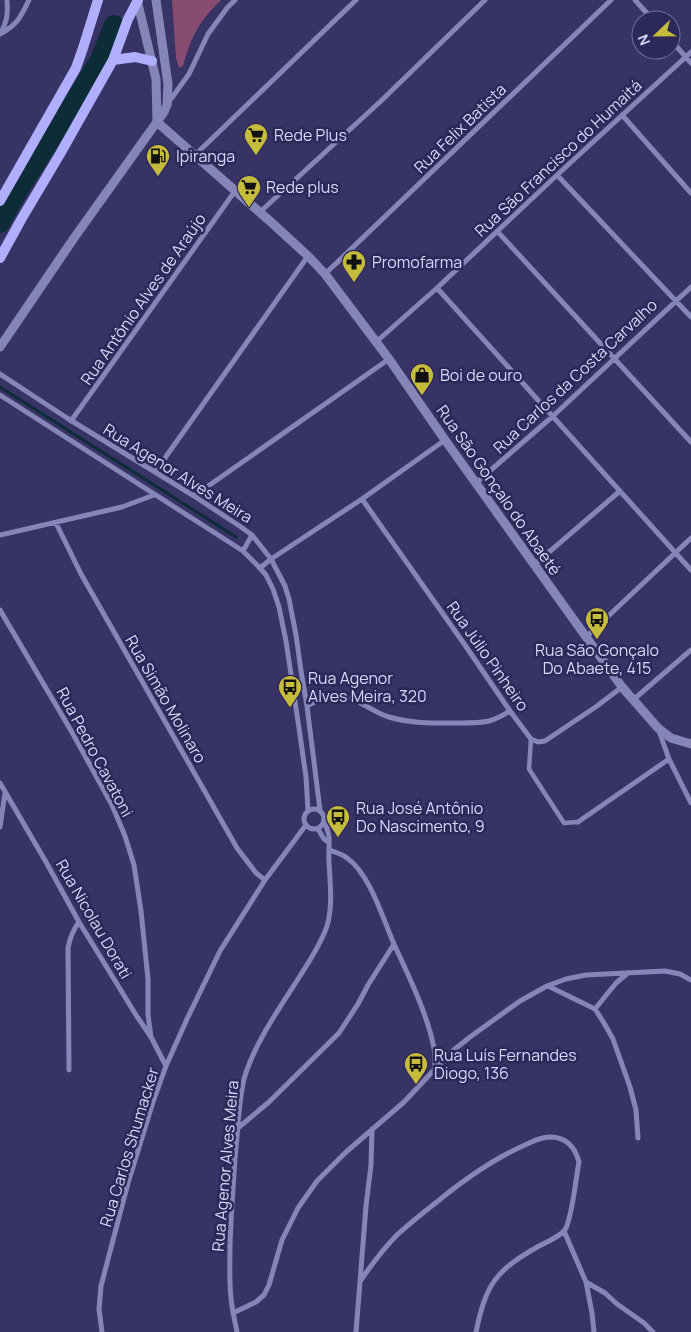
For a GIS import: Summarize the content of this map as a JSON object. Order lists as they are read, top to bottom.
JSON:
{
  "streets": {
    "street": [
      "Rua Felix Batista",
      "Rua São Francisco do Humaitá",
      "Rua Antônio Alves de Araújo",
      "Rua Carlos da Costa Carvalho",
      "Rua Agenor Alves Meira",
      "Rua São Gonçalo do Abaeté",
      "Rua Júlio Pinheiro",
      "Rua Simão Molinaro",
      "Rua Pedro Cavatoni",
      "Rua Nicolau Dorati",
      "Rua Carlos Shumacker"
    ]
  },
  "crossings": [
    ["Rua Felix Batista", "Rua São Gonçalo do Abaeté"],
    ["Rua São Francisco do Humaitá", "Rua São Gonçalo do Abaeté"],
    ["Rua Antônio Alves de Araújo", "Rua Agenor Alves Meira"],
    ["Rua Antônio Alves de Araújo", "Rua São Gonçalo do Abaeté"],
    ["Rua Carlos da Costa Carvalho", "Rua São Gonçalo do Abaeté"],
    ["Rua Agenor Alves Meira", "Rua Carlos Shumacker"],
    ["Rua Simão Molinaro", "Rua Carlos Shumacker"],
    ["Rua Pedro Cavatoni", "Rua Nicolau Dorati"],
    ["Rua Nicolau Dorati", "Rua Carlos Shumacker"]
  ],
  "places": {
    "supermarket": ["Rede Plus", "Rede plus"],
    "fuel station": ["Ipiranga"],
    "pharmacy": ["Promofarma"],
    "shop": ["Boi de ouro"],
    "bus stop": [
      "Rua São Gonçalo Do Abaete, 415",
      "Rua Agenor Alves Meira, 320",
      "Rua José Antônio Do Nascimento, 9",
      "Rua Luís Fernandes Diogo, 136"
    ]
  },
  "north": "left"
}
